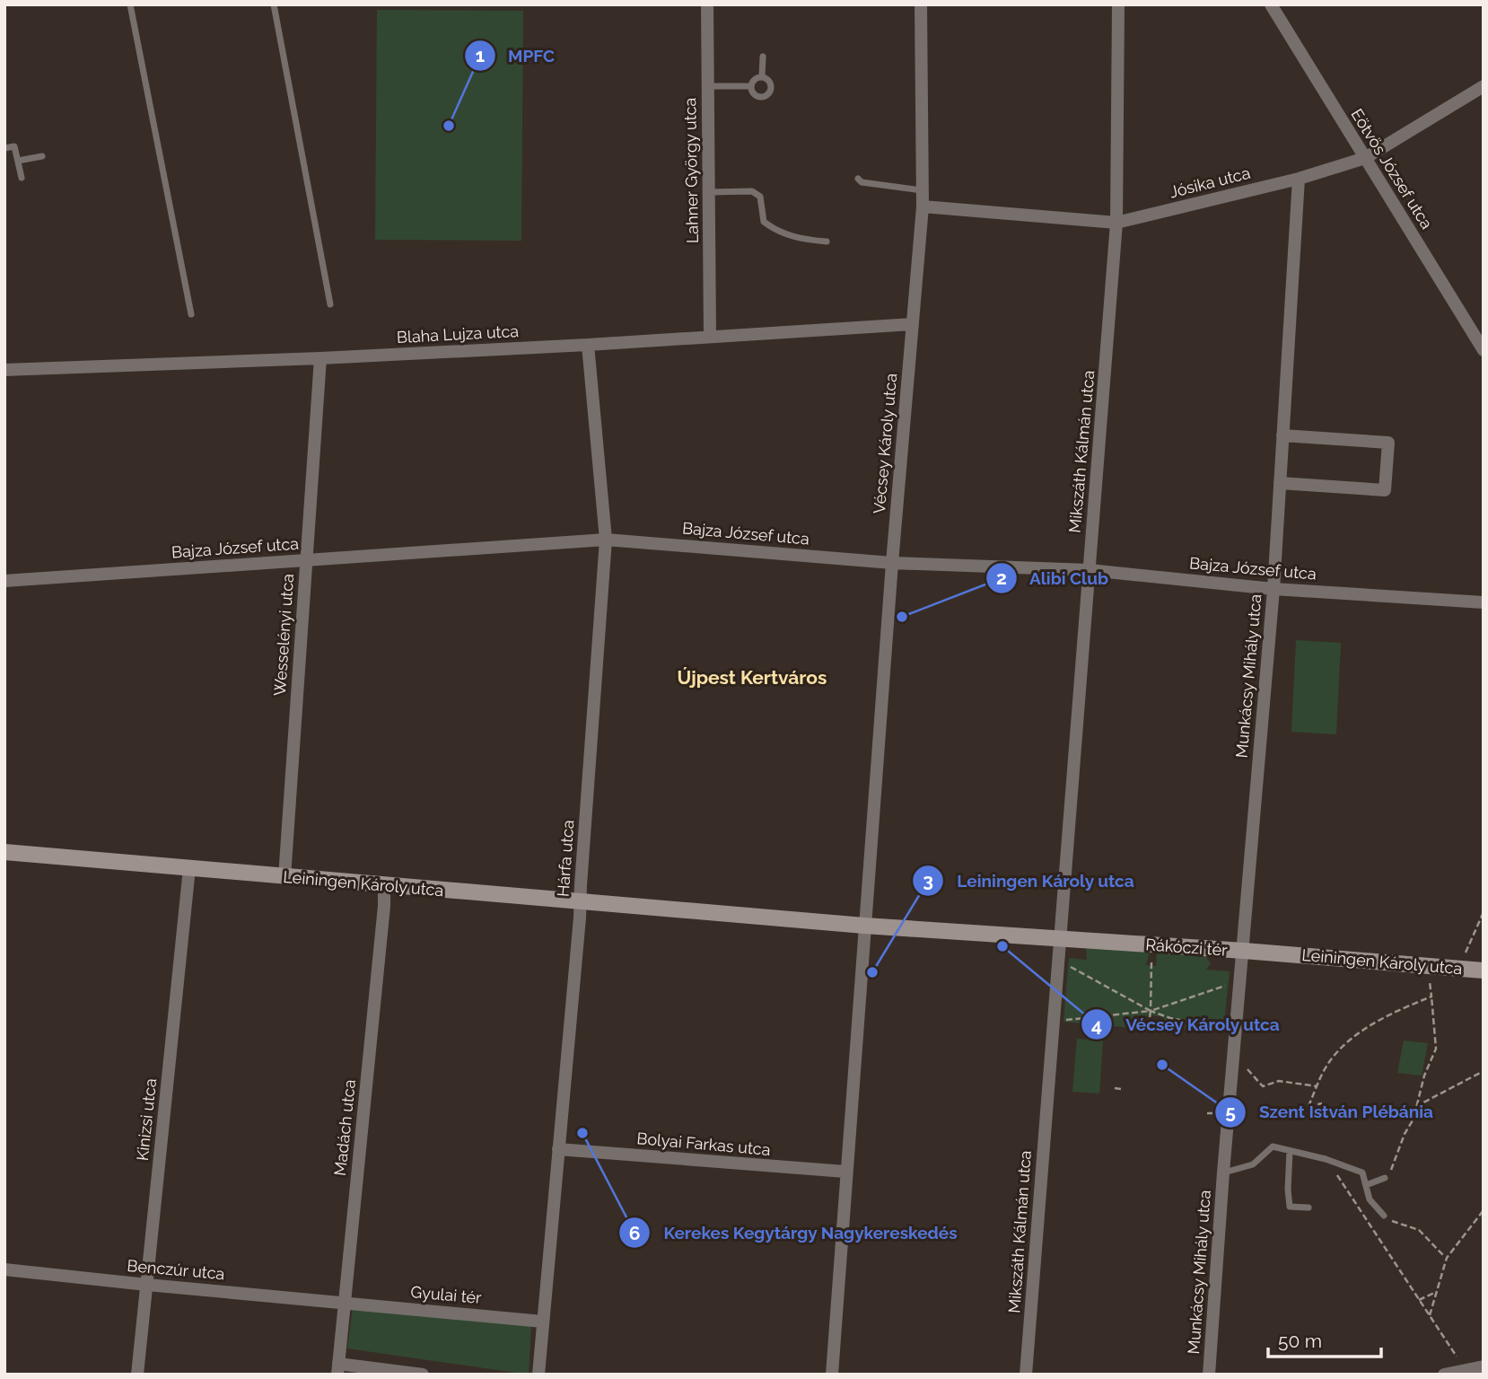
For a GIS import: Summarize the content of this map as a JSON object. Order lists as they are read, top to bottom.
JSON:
{
  "streets": {
    "street": [
      "Eötvös József utca",
      "Lahner György utca",
      "Jósika utca",
      "Blaha Lujza utca",
      "Vécsey Károly utca",
      "Mikszáth Kálmán utca",
      "Bajza József utca",
      "Wesselényi utca",
      "Munkácsy Mihály utca",
      "Hárfa utca",
      "Leiningen Károly utca",
      "Rákóczi tér",
      "Kinizsi utca",
      "Madách utca",
      "Bolyai Farkas utca",
      "Benczúr utca",
      "Gyulai tér"
    ]
  },
  "crossings": [
    ["Eötvös József utca", "Jósika utca"],
    ["Lahner György utca", "Blaha Lujza utca"],
    ["Jósika utca", "Vécsey Károly utca"],
    ["Jósika utca", "Mikszáth Kálmán utca"],
    ["Jósika utca", "Munkácsy Mihály utca"],
    ["Blaha Lujza utca", "Vécsey Károly utca"],
    ["Blaha Lujza utca", "Wesselényi utca"],
    ["Blaha Lujza utca", "Hárfa utca"],
    ["Vécsey Károly utca", "Bajza József utca"],
    ["Vécsey Károly utca", "Leiningen Károly utca"],
    ["Vécsey Károly utca", "Bolyai Farkas utca"],
    ["Mikszáth Kálmán utca", "Bajza József utca"],
    ["Mikszáth Kálmán utca", "Leiningen Károly utca"],
    ["Mikszáth Kálmán utca", "Rákóczi tér"],
    ["Bajza József utca", "Wesselényi utca"],
    ["Bajza József utca", "Munkácsy Mihály utca"],
    ["Bajza József utca", "Hárfa utca"],
    ["Wesselényi utca", "Leiningen Károly utca"],
    ["Munkácsy Mihály utca", "Leiningen Károly utca"],
    ["Munkácsy Mihály utca", "Rákóczi tér"],
    ["Hárfa utca", "Leiningen Károly utca"],
    ["Hárfa utca", "Bolyai Farkas utca"],
    ["Hárfa utca", "Gyulai tér"],
    ["Leiningen Károly utca", "Rákóczi tér"],
    ["Leiningen Károly utca", "Kinizsi utca"],
    ["Leiningen Károly utca", "Madách utca"],
    ["Kinizsi utca", "Benczúr utca"],
    ["Madách utca", "Benczúr utca"],
    ["Madách utca", "Gyulai tér"],
    ["Benczúr utca", "Gyulai tér"]
  ],
  "districts": ["Újpest Kertváros"],
  "places": [
    "MPFC",
    "Alibi Club",
    "Vécsey Károly utca",
    "Leiningen Károly utca",
    "Szent István Plébánia",
    "Kerekes Kegytárgy Nagykereskedés"
  ],
  "scale_bar": "50 m"
}
